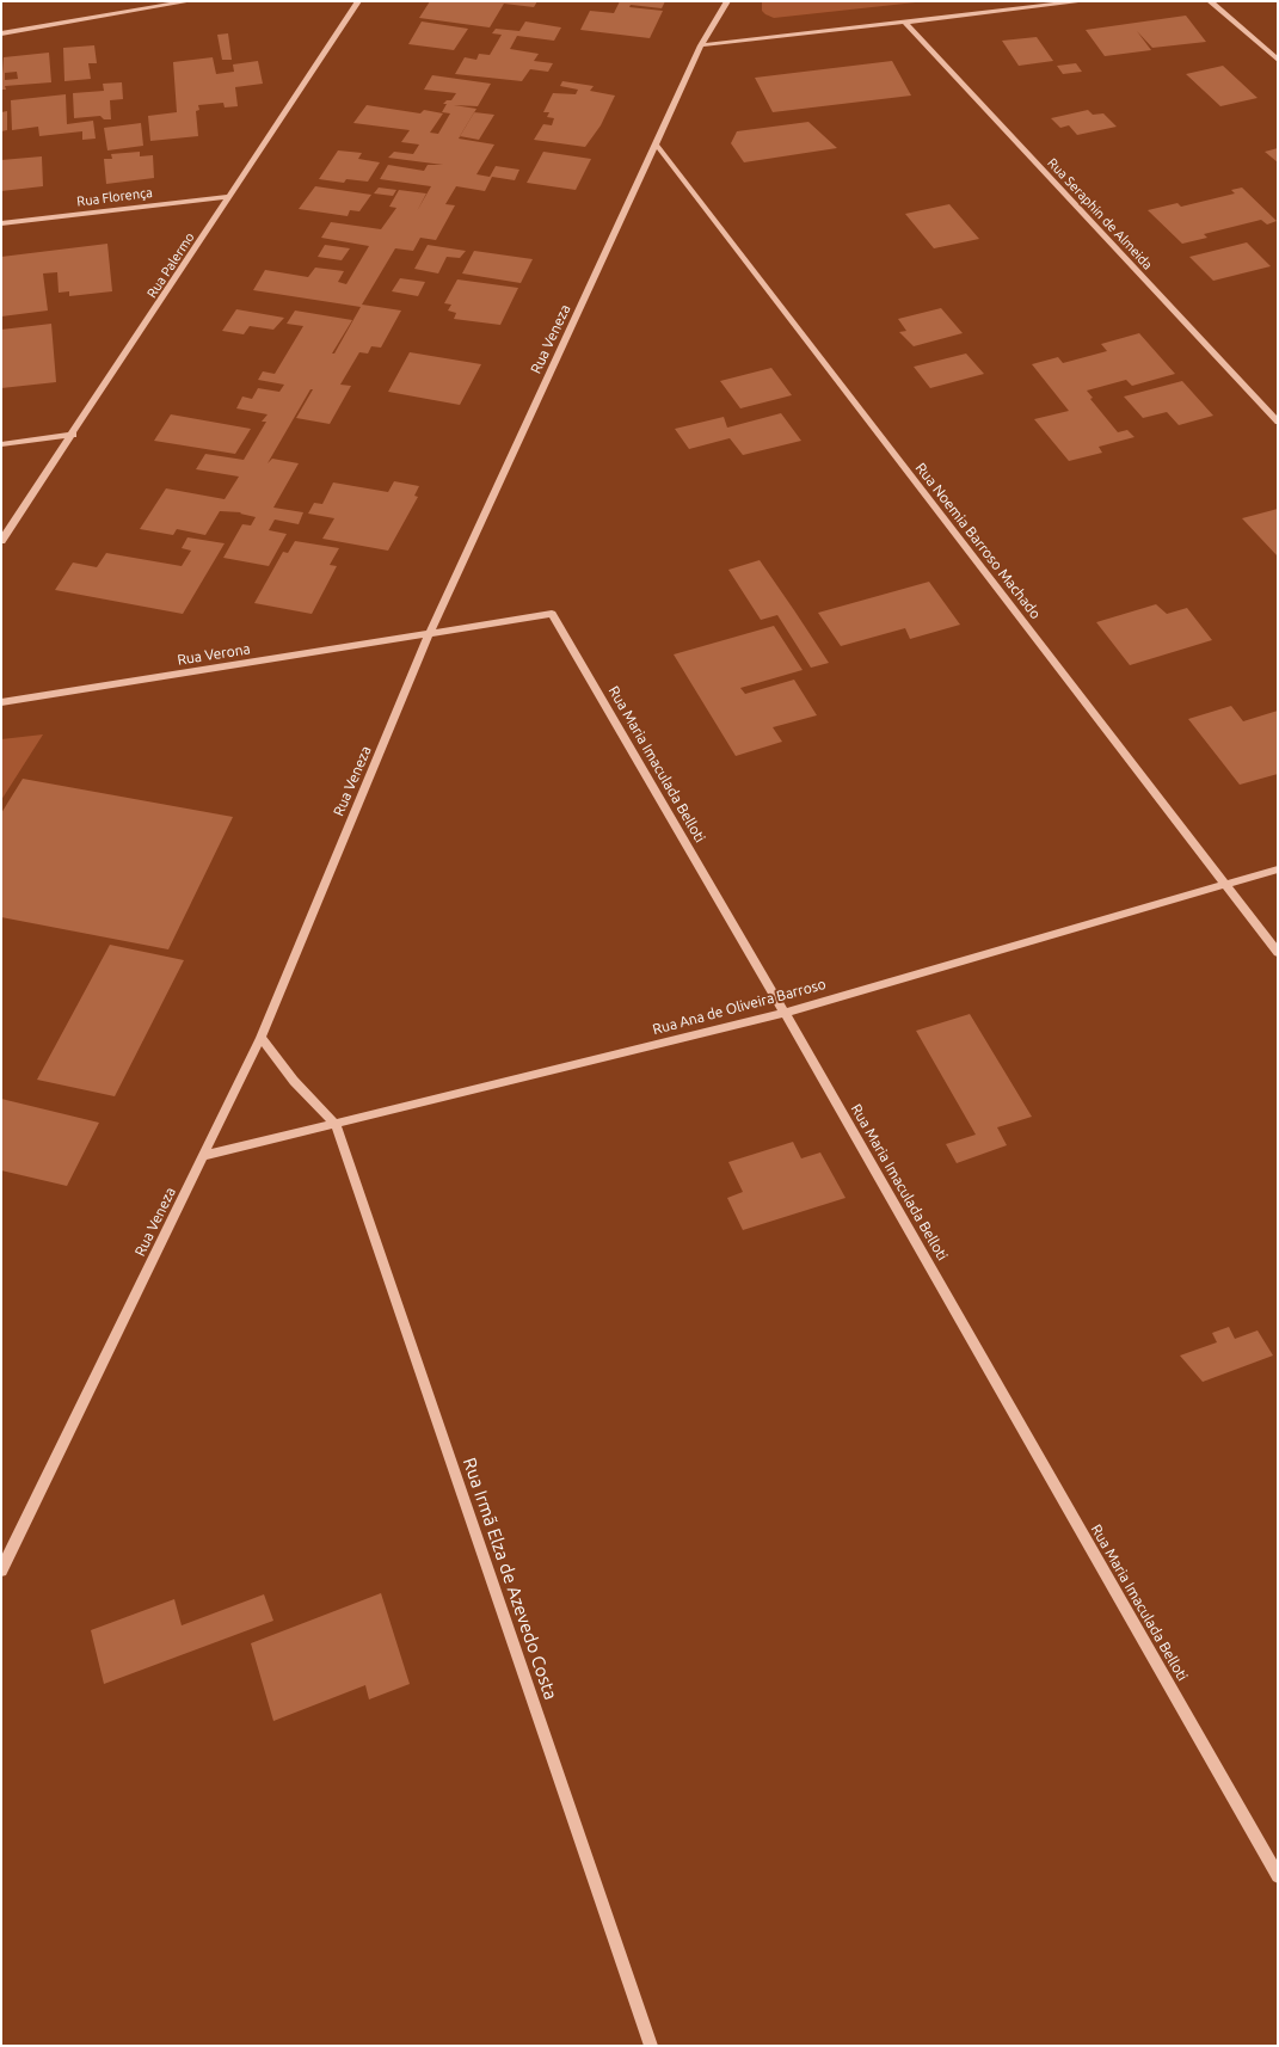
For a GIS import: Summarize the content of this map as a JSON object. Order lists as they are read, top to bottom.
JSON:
{
  "streets": {
    "street": [
      "Rua Florença",
      "Rua Seraphin de Almeida",
      "Rua Palermo",
      "Rua Veneza",
      "Rua Noemia Barroso Machado",
      "Rua Verona",
      "Rua Maria Imaculada Belloti",
      "Rua Ana de Oliveira Barroso",
      "Rua Irmã Elza de Azevedo Costa"
    ]
  },
  "crossings": [
    ["Rua Florença", "Rua Palermo"],
    ["Rua Veneza", "Rua Noemia Barroso Machado"],
    ["Rua Veneza", "Rua Verona"],
    ["Rua Veneza", "Rua Maria Imaculada Belloti"],
    ["Rua Veneza", "Rua Ana de Oliveira Barroso"],
    ["Rua Noemia Barroso Machado", "Rua Ana de Oliveira Barroso"],
    ["Rua Verona", "Rua Maria Imaculada Belloti"],
    ["Rua Maria Imaculada Belloti", "Rua Ana de Oliveira Barroso"],
    ["Rua Ana de Oliveira Barroso", "Rua Irmã Elza de Azevedo Costa"]
  ]
}
